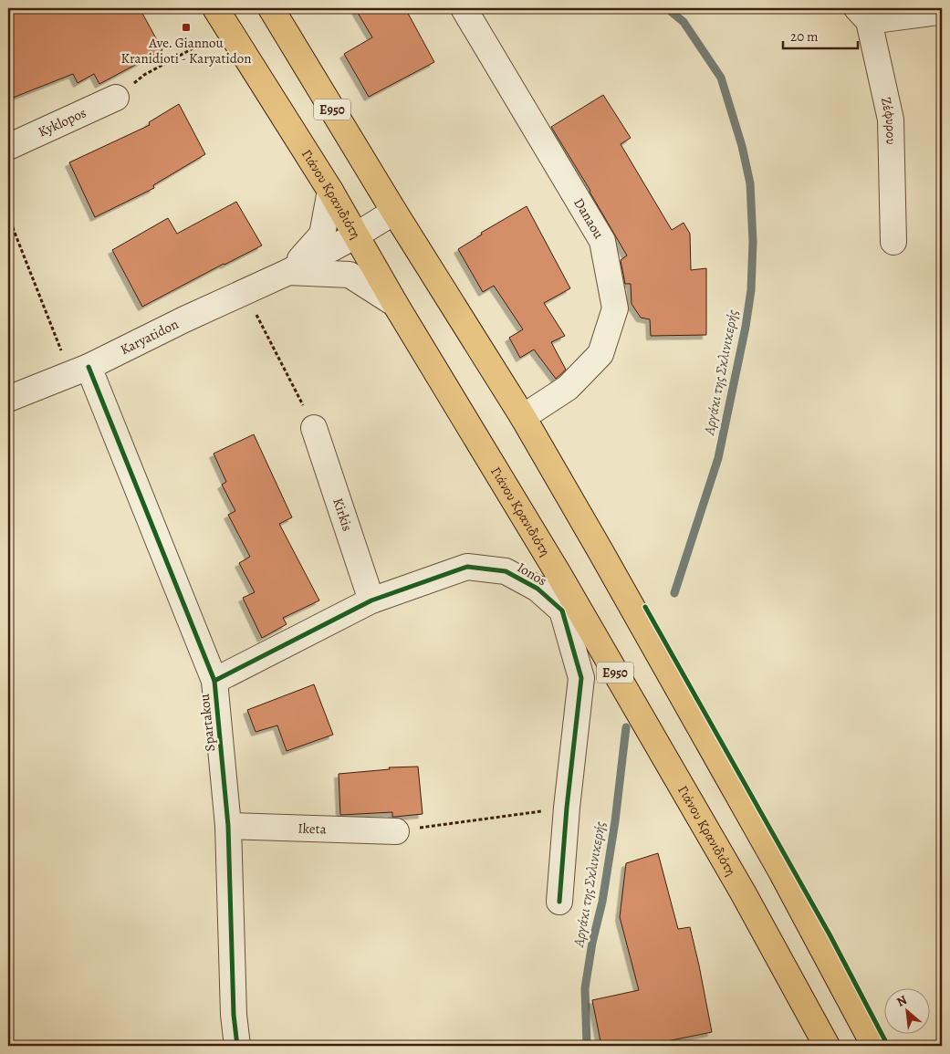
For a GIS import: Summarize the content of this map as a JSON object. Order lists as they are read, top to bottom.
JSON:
{
  "streets": {
    "main road": ["E950", "Γιάνου Κρανιδιότη"],
    "street": [
      "Ζέφυρου",
      "Kyklopos",
      "Danaou",
      "Karyatidon",
      "Kirkis",
      "Ionos",
      "Spartakou",
      "Iketa"
    ]
  },
  "crossings": [
    ["E950", "Danaou"],
    ["E950", "Karyatidon"],
    ["Γιάνου Κρανιδιότη", "Karyatidon"],
    ["Karyatidon", "Spartakou"],
    ["Kirkis", "Ionos"],
    ["Ionos", "Spartakou"],
    ["Spartakou", "Iketa"]
  ],
  "water": ["Αργάκι της Σκλινικερής"],
  "places": {
    "transit": ["Ave. Giannou Kranidioti - Karyatidon"]
  },
  "scale_bar": "20 m",
  "north": "top left"
}
